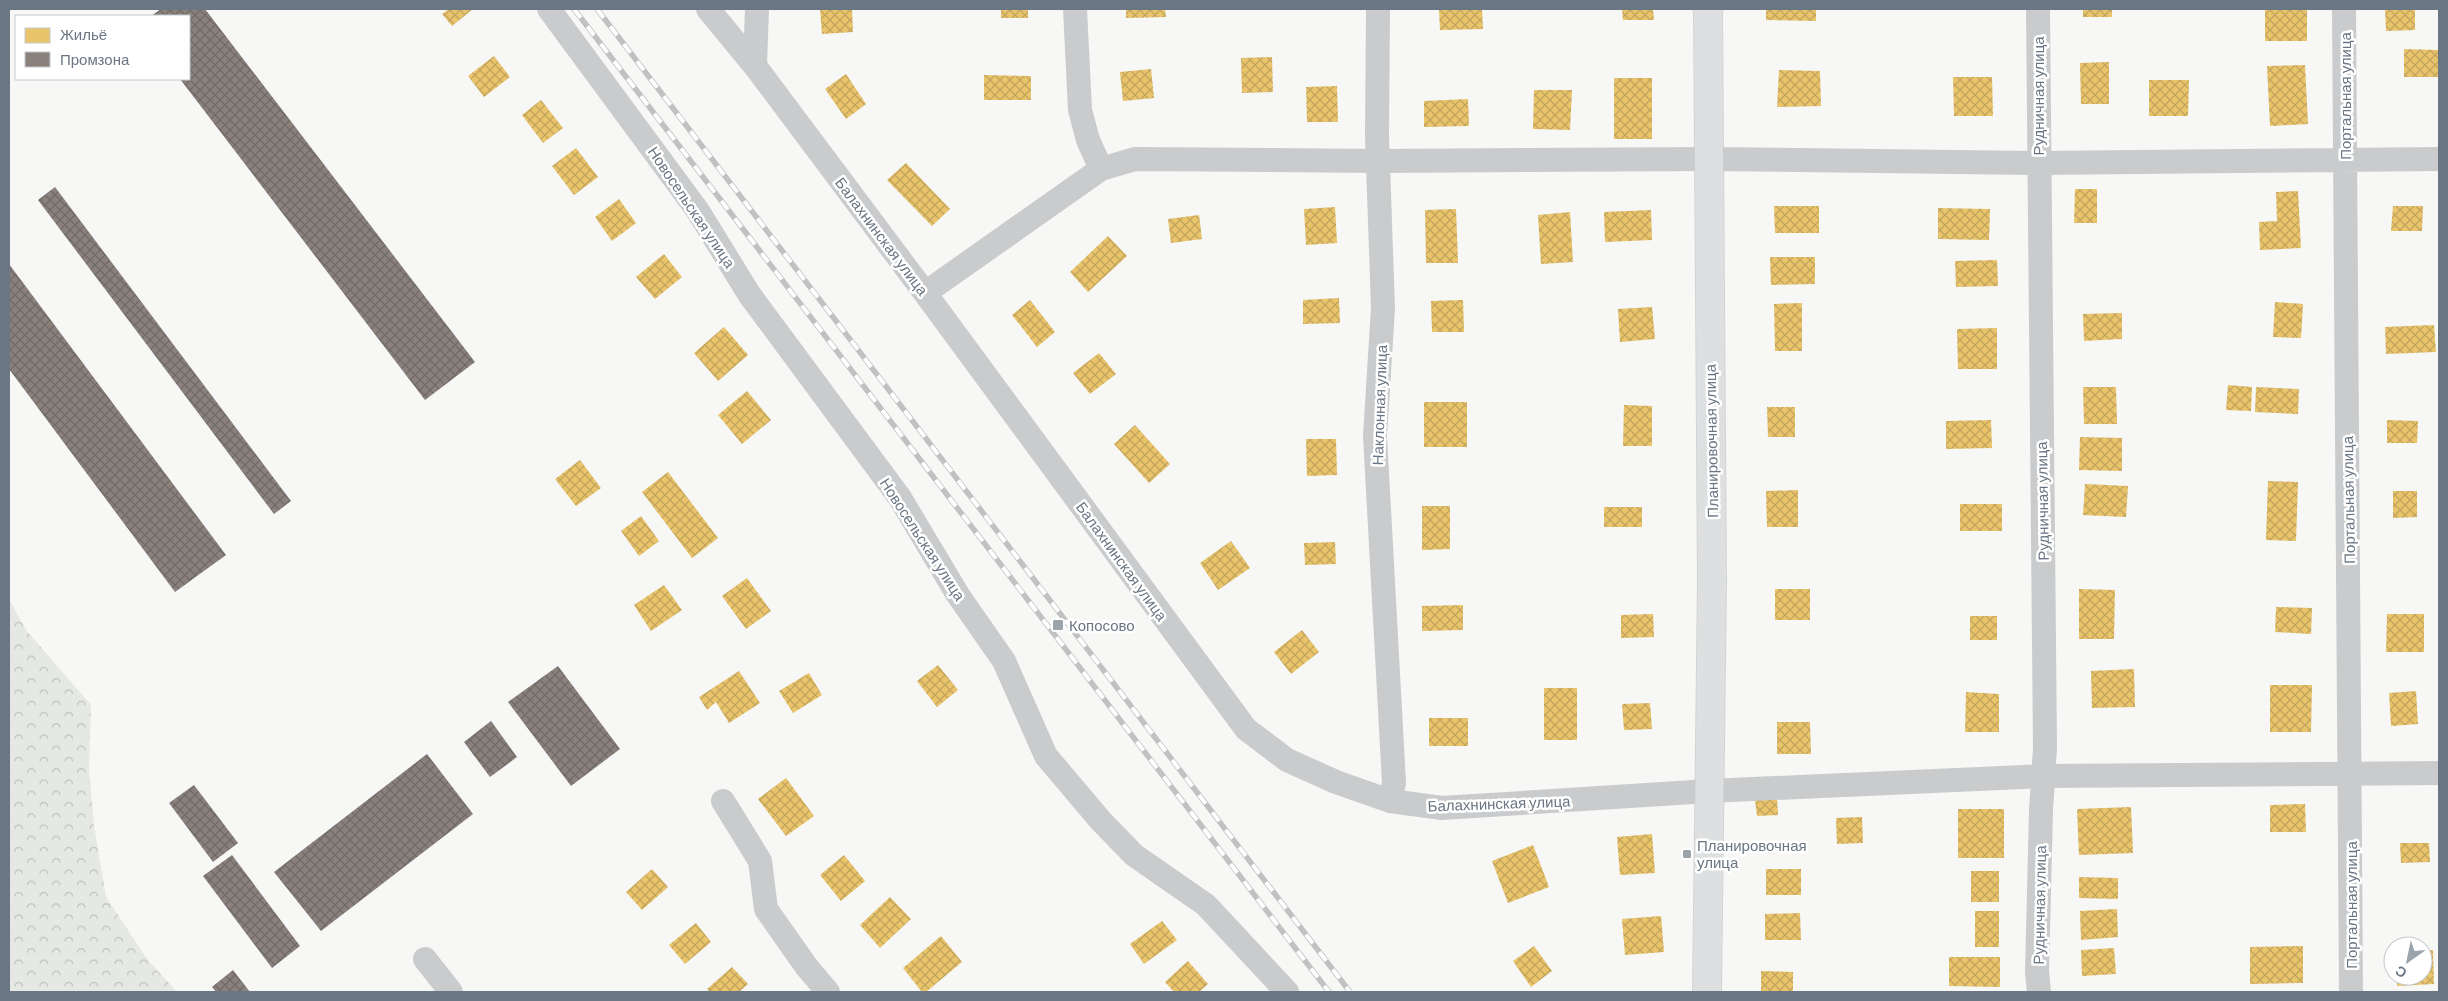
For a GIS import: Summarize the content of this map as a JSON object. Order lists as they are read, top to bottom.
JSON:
{
  "streets": {
    "main road": ["Планировочная улица"],
    "street": [
      "Рудничная улица",
      "Портальная улица",
      "Новосельская улица",
      "Балахнинская улица",
      "Наклонная улица"
    ]
  },
  "crossings": [
    ["Рудничная улица", "Балахнинская улица"],
    ["Портальная улица", "Балахнинская улица"],
    ["Балахнинская улица", "Наклонная улица"],
    ["Балахнинская улица", "Планировочная улица"]
  ],
  "places": {
    "transit": ["Копосово", "Планировочная улица"]
  },
  "legend": ["Жильё", "Промзона"],
  "north": "bottom left"
}
